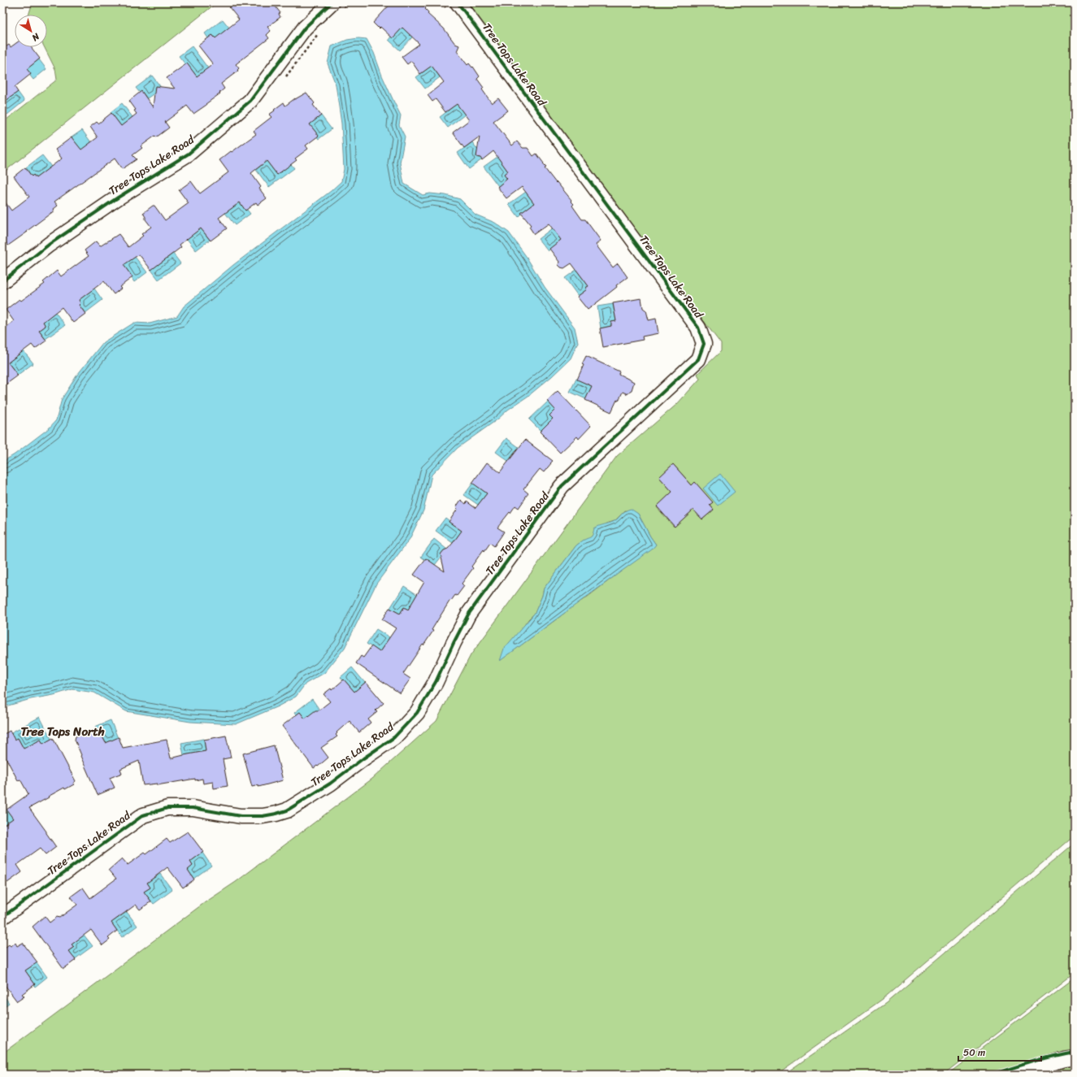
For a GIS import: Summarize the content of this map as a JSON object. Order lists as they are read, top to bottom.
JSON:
{
  "streets": {
    "street": ["Tree Tops Lake Road"]
  },
  "districts": ["Tree Tops North"],
  "scale_bar": "50 m",
  "north": "bottom right"
}
